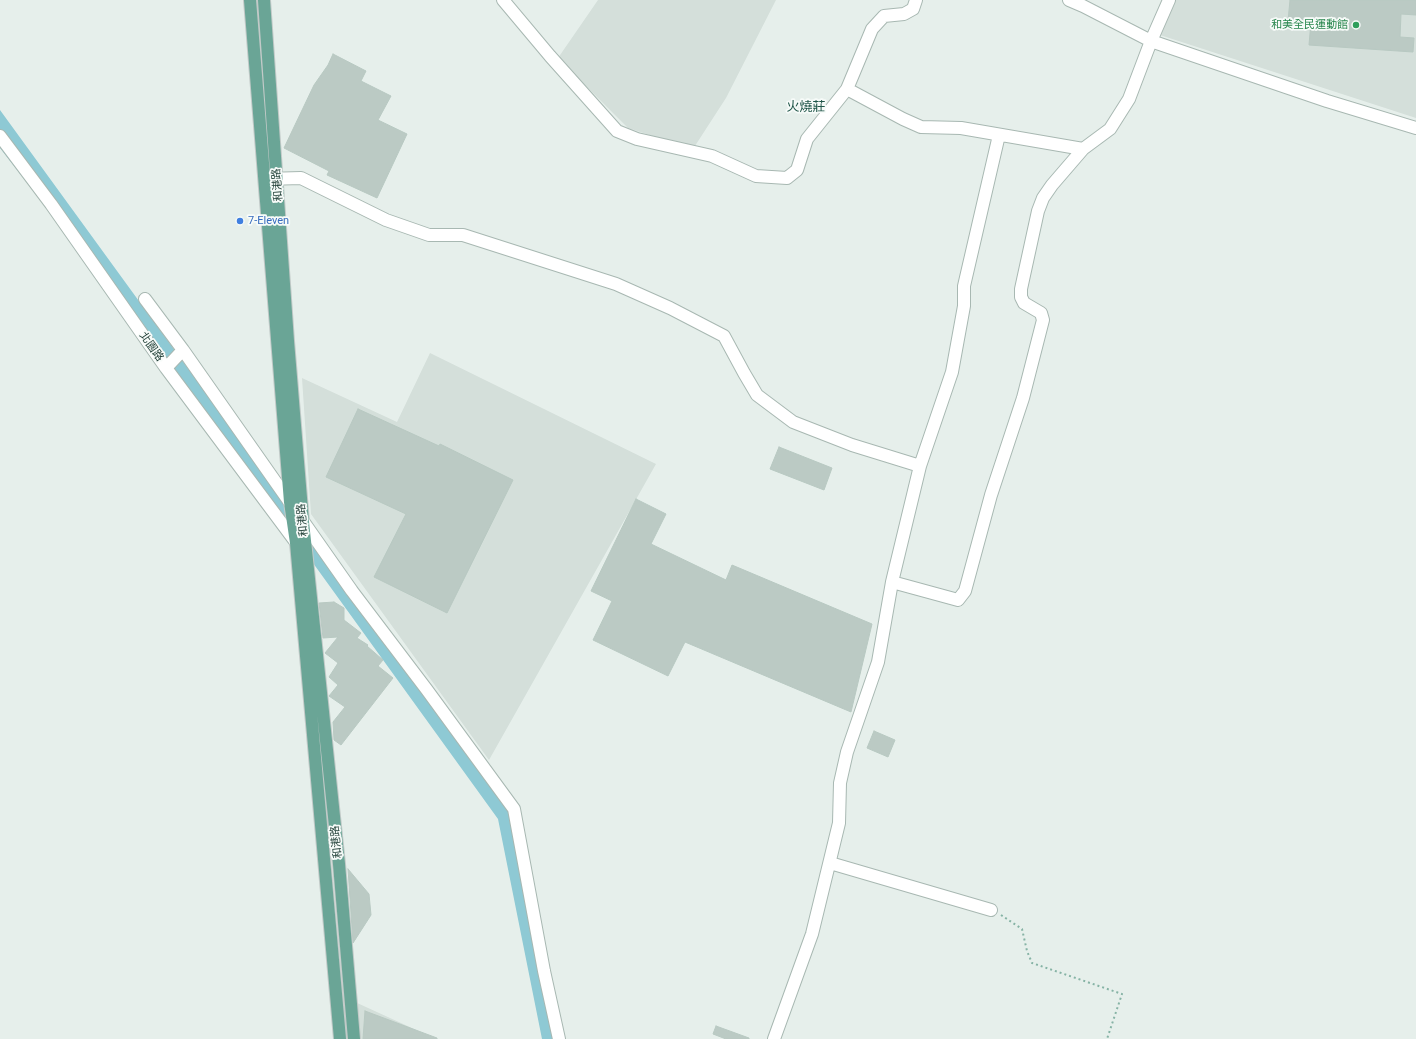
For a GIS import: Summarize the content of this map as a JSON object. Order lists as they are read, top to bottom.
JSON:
{
  "streets": {
    "main road": ["和港路"],
    "street": ["北園路"]
  },
  "crossings": [
    ["和港路", "北園路"]
  ],
  "districts": ["火燒莊"],
  "places": ["和美全民運動館", "7-Eleven"]
}
